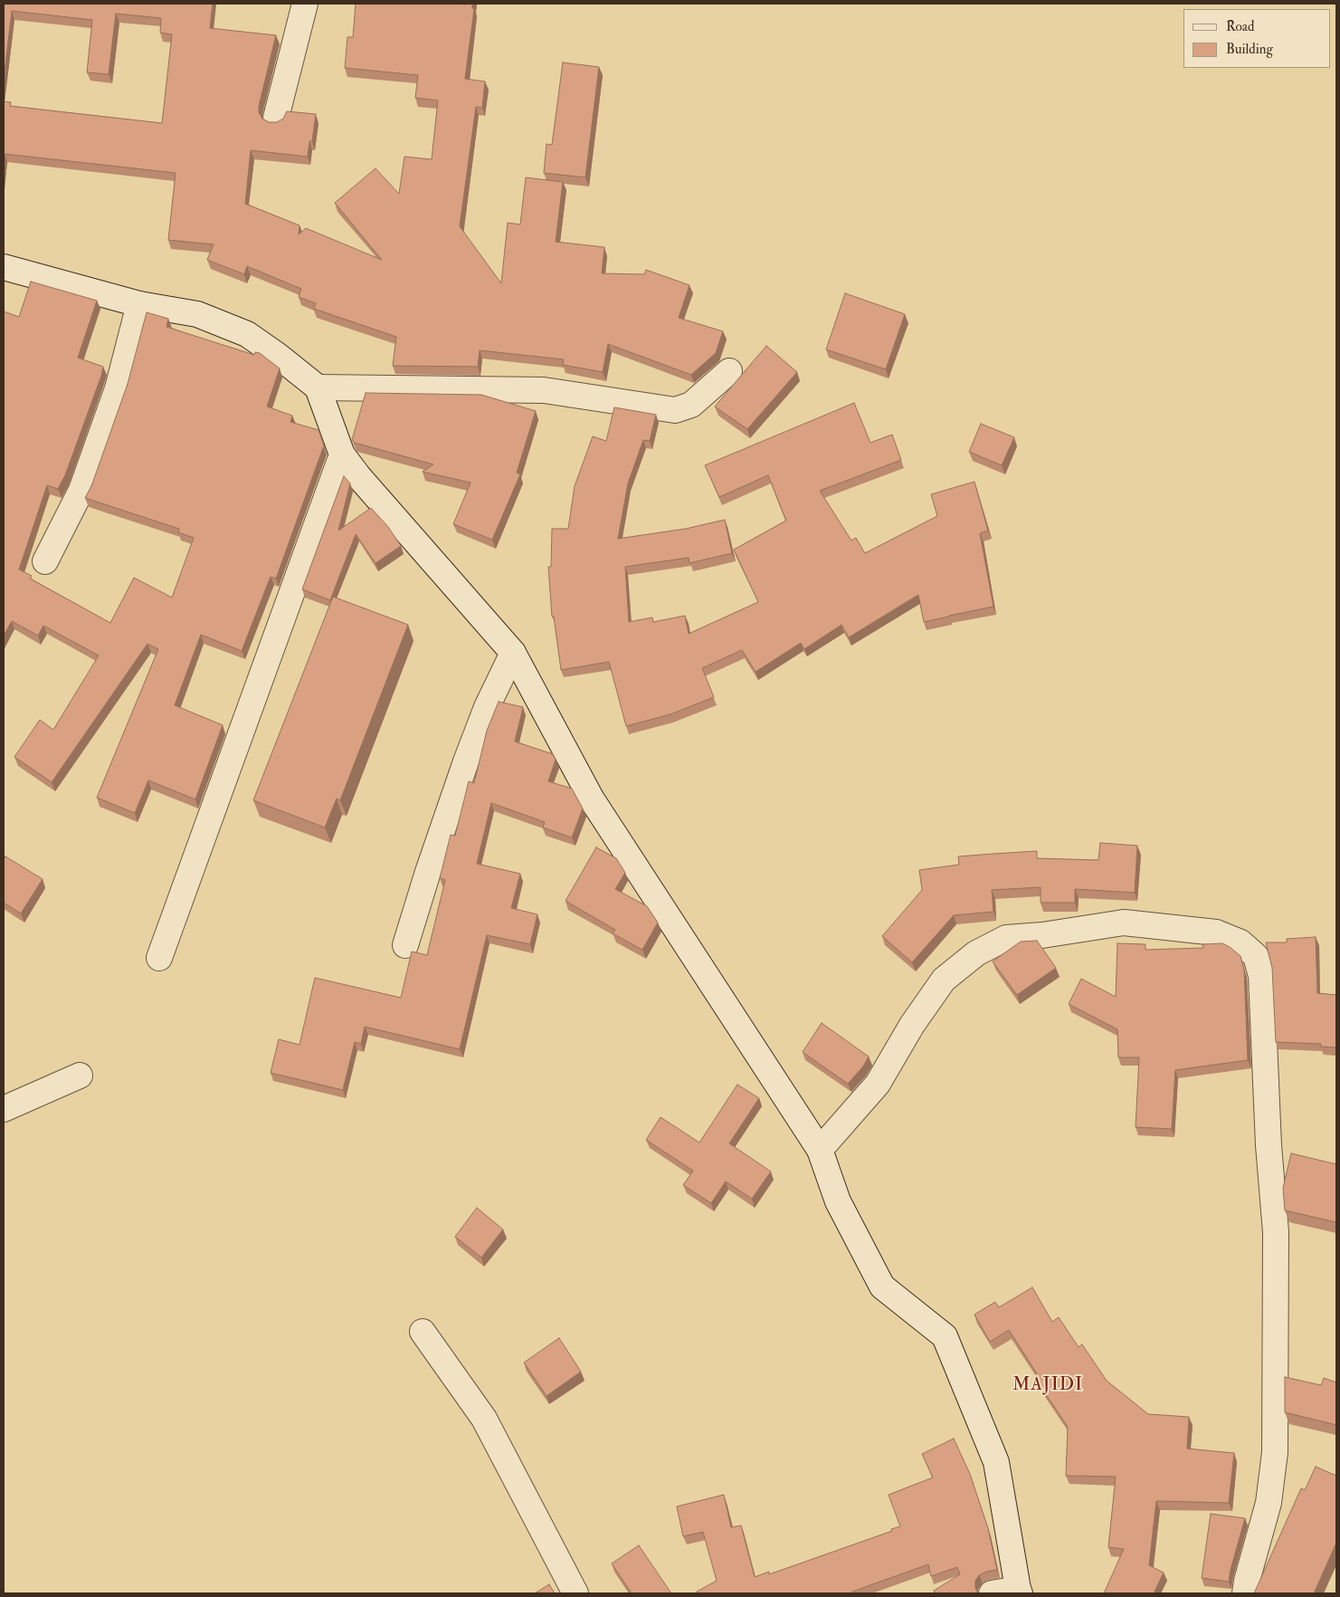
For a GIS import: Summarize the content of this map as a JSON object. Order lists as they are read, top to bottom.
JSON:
{
  "districts": ["MAJIDI"],
  "legend": ["Road", "Building"]
}
